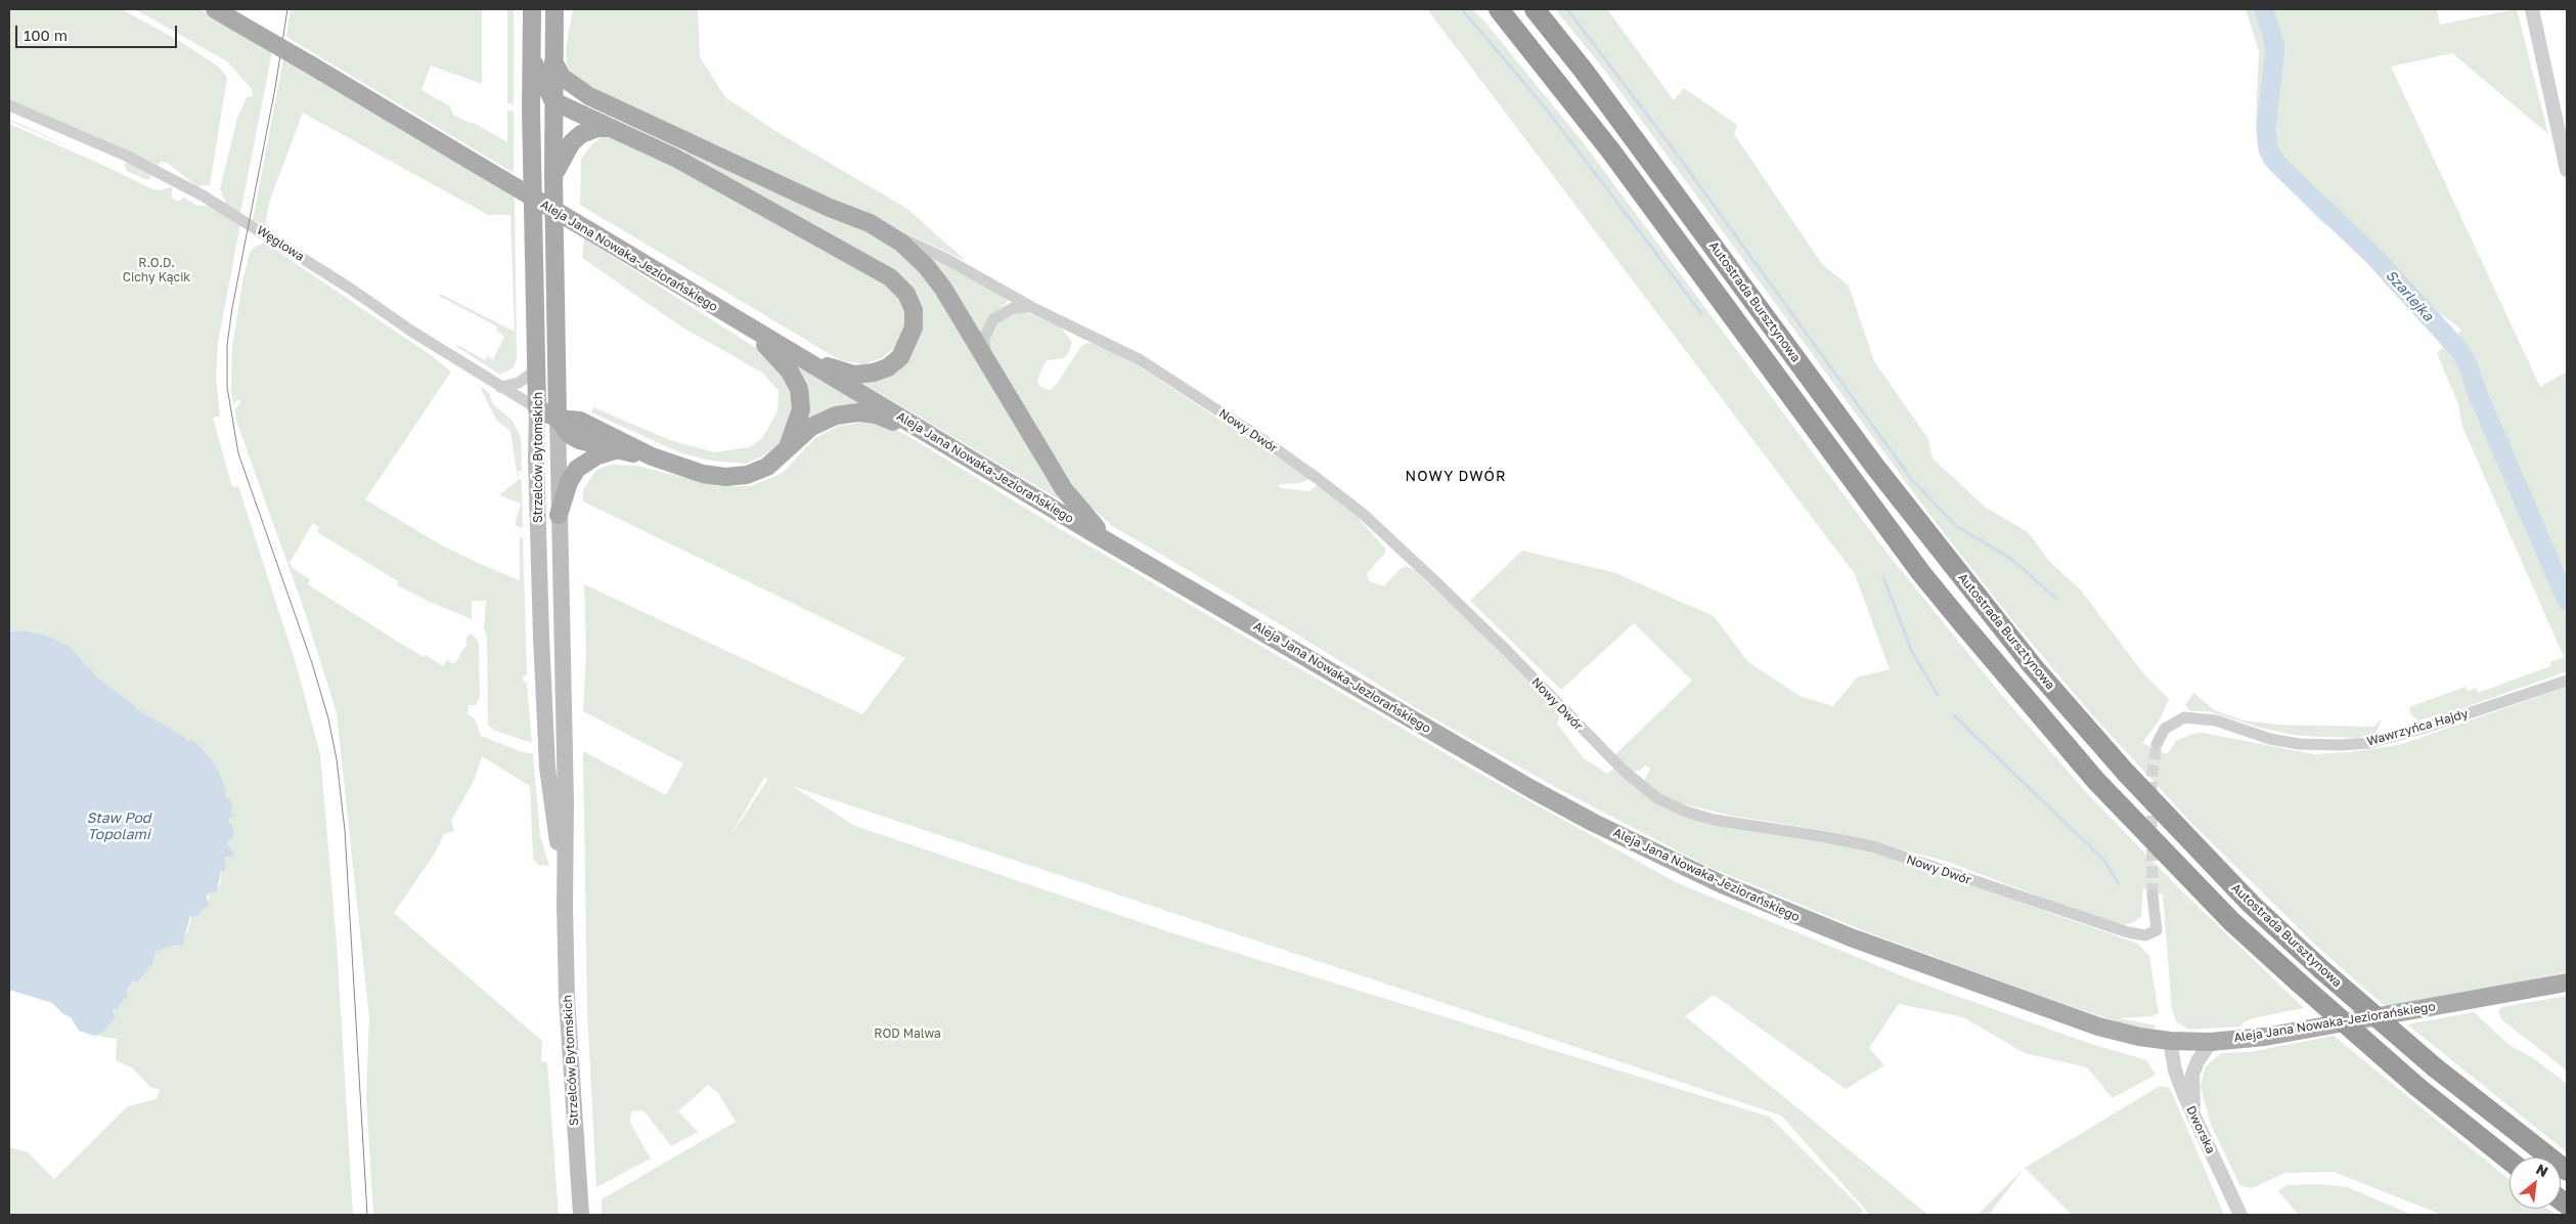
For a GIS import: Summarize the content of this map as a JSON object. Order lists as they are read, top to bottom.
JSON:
{
  "streets": {
    "highway": ["Autostrada Bursztynowa"],
    "main road": ["Aleja Jana Nowaka-Jeziorańskiego", "Strzelców Bytomskich"],
    "street": [
      "Węglowa",
      "Nowy Dwór",
      "Wawrzyńca Hajdy",
      "Dworska"
    ]
  },
  "crossings": [
    ["Węglowa", "Strzelców Bytomskich"],
    ["Aleja Jana Nowaka-Jeziorańskiego", "Dworska"]
  ],
  "districts": ["NOWY DWÓR"],
  "water": ["Szarlejka", "Staw Pod Topolami"],
  "parks": ["R.O.D. Cichy Kącik", "ROD Malwa"],
  "scale_bar": "100 m",
  "north": "top right"
}
